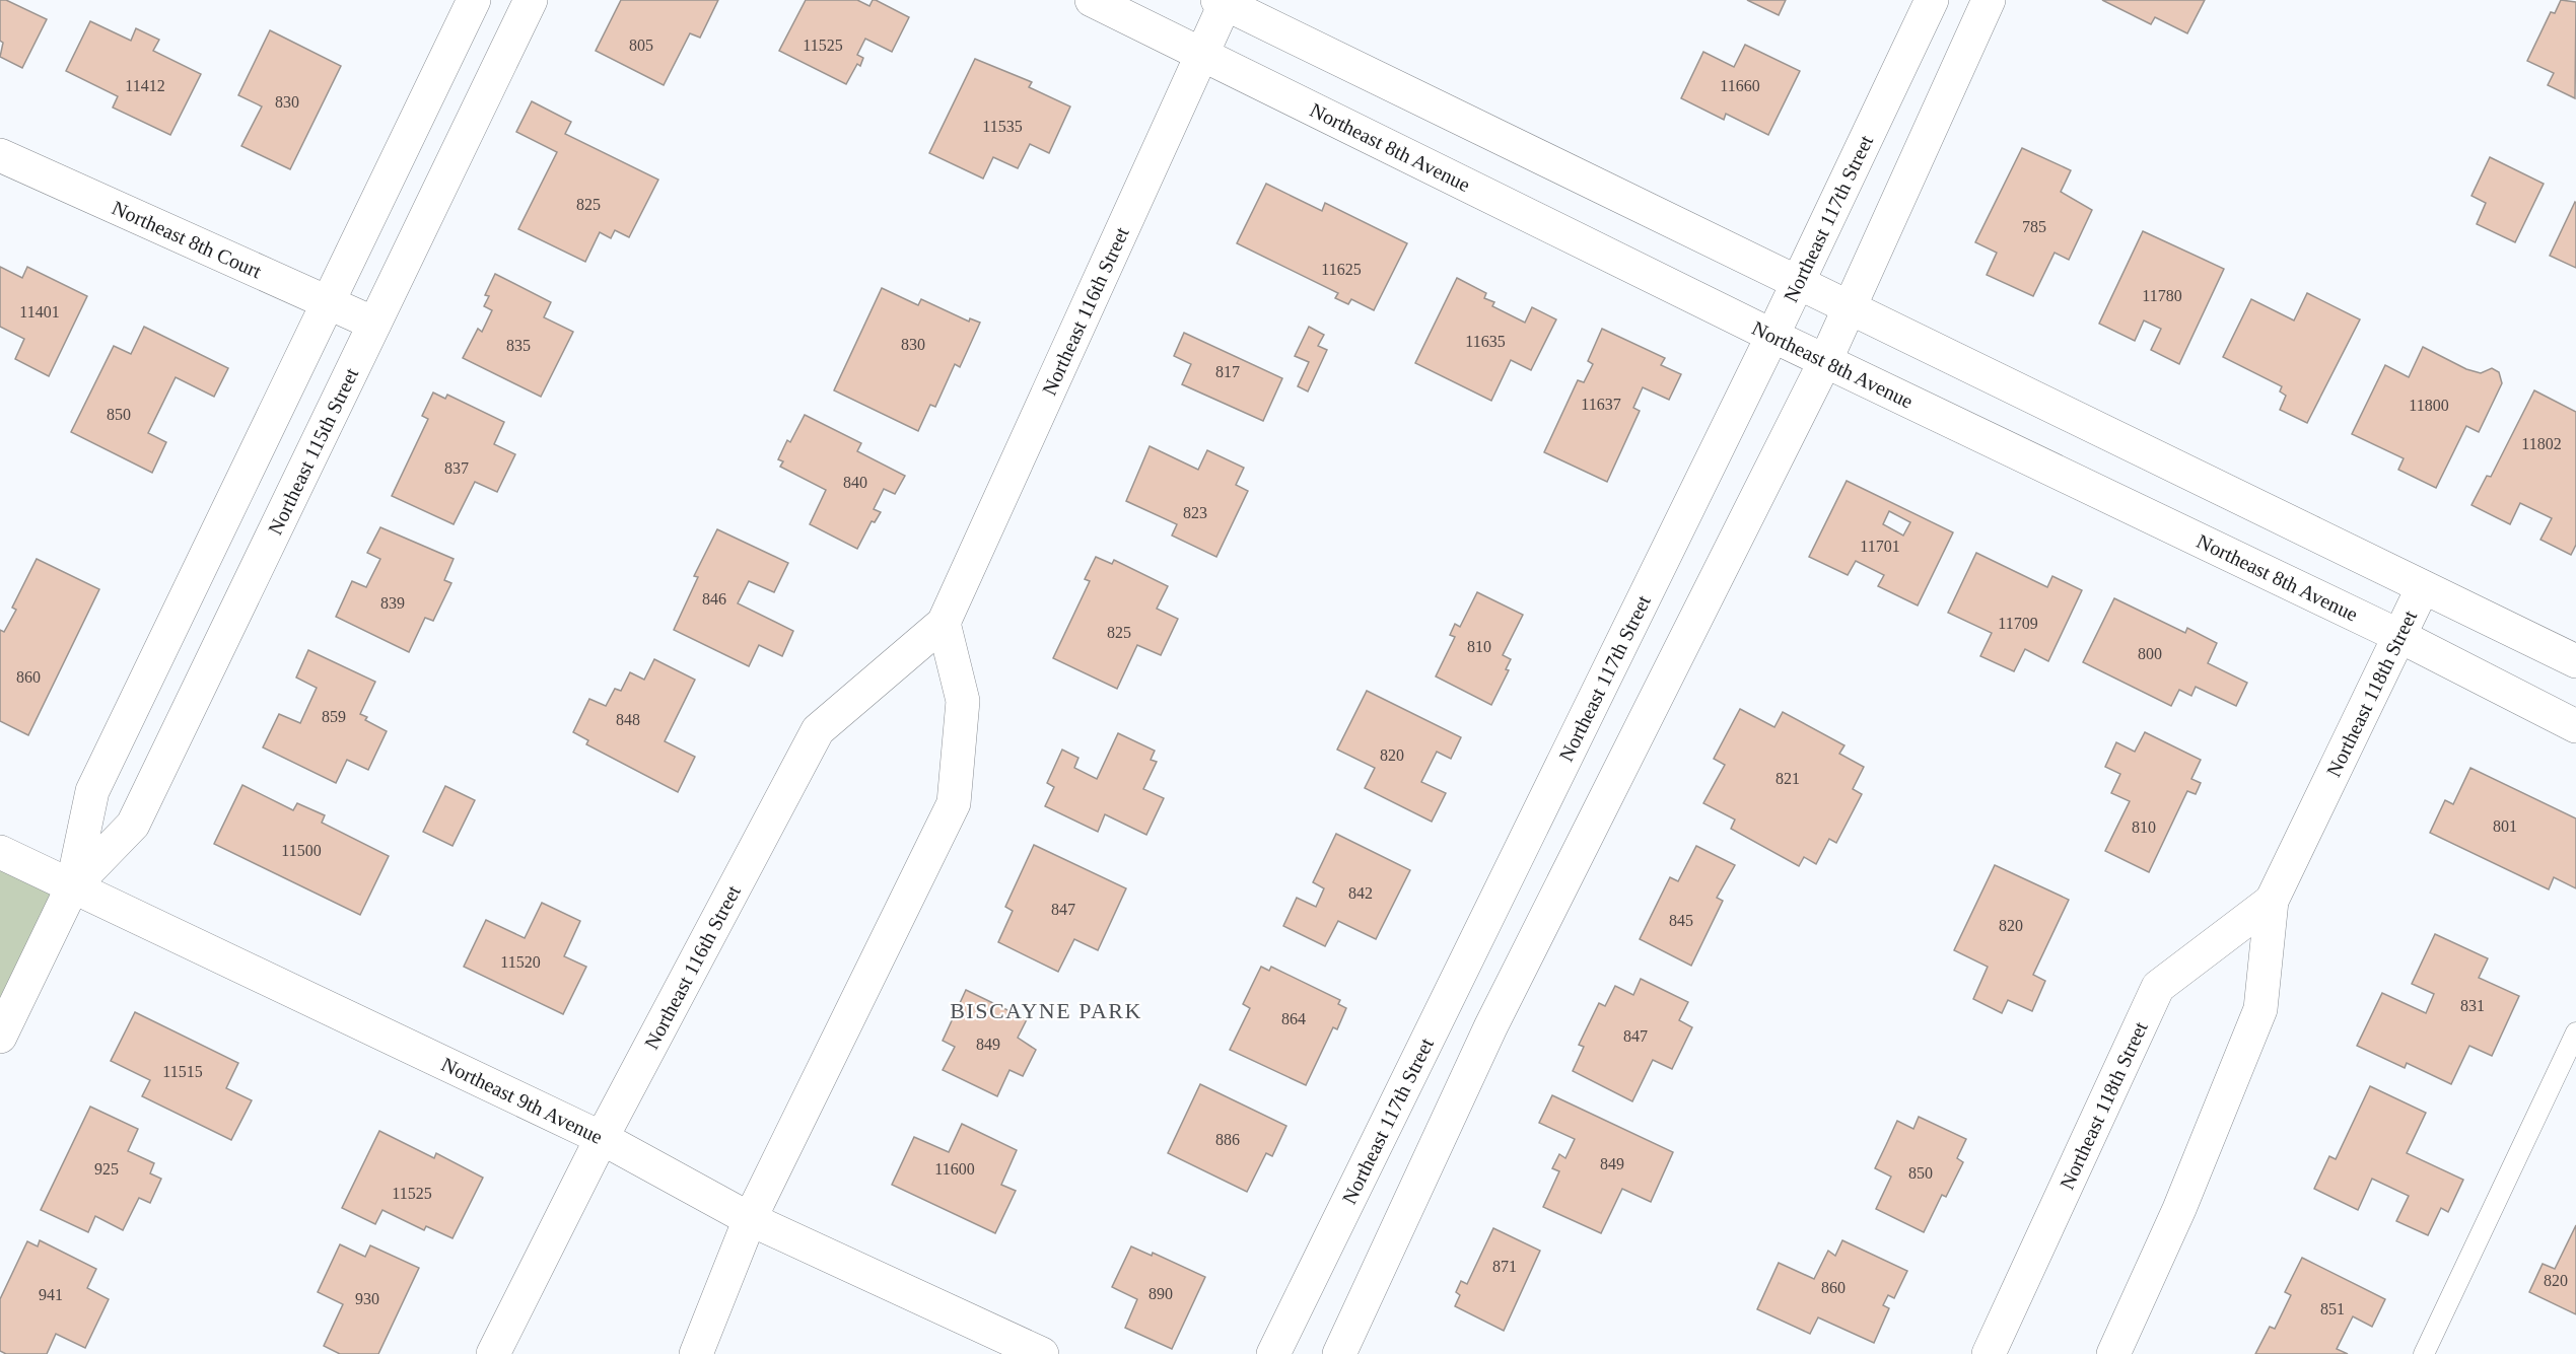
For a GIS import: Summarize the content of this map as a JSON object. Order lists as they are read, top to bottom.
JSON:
{
  "streets": {
    "street": [
      "Northeast 8th Avenue",
      "Northeast 117th Street",
      "Northeast 8th Court",
      "Northeast 116th Street",
      "Northeast 115th Street",
      "Northeast 118th Street",
      "Northeast 9th Avenue"
    ]
  },
  "crossings": [
    ["Northeast 8th Avenue", "Northeast 117th Street"],
    ["Northeast 8th Avenue", "Northeast 116th Street"],
    ["Northeast 8th Avenue", "Northeast 118th Street"],
    ["Northeast 8th Court", "Northeast 115th Street"],
    ["Northeast 116th Street", "Northeast 9th Avenue"],
    ["Northeast 115th Street", "Northeast 9th Avenue"]
  ],
  "districts": ["BISCAYNE PARK"],
  "house_numbers": [
    "805",
    "11525",
    "11412",
    "11660",
    "830",
    "11535",
    "825",
    "785",
    "11625",
    "11780",
    "11401",
    "11635",
    "830",
    "835",
    "817",
    "11637",
    "11800",
    "850",
    "11802",
    "837",
    "840",
    "823",
    "11701",
    "846",
    "839",
    "11709",
    "825",
    "810",
    "800",
    "860",
    "859",
    "848",
    "820",
    "821",
    "801",
    "810",
    "11500",
    "842",
    "847",
    "845",
    "820",
    "11520",
    "831",
    "864",
    "847",
    "849",
    "11515",
    "886",
    "849",
    "925",
    "11600",
    "850",
    "11525",
    "871",
    "820",
    "860",
    "890",
    "941",
    "930",
    "851"
  ]
}
